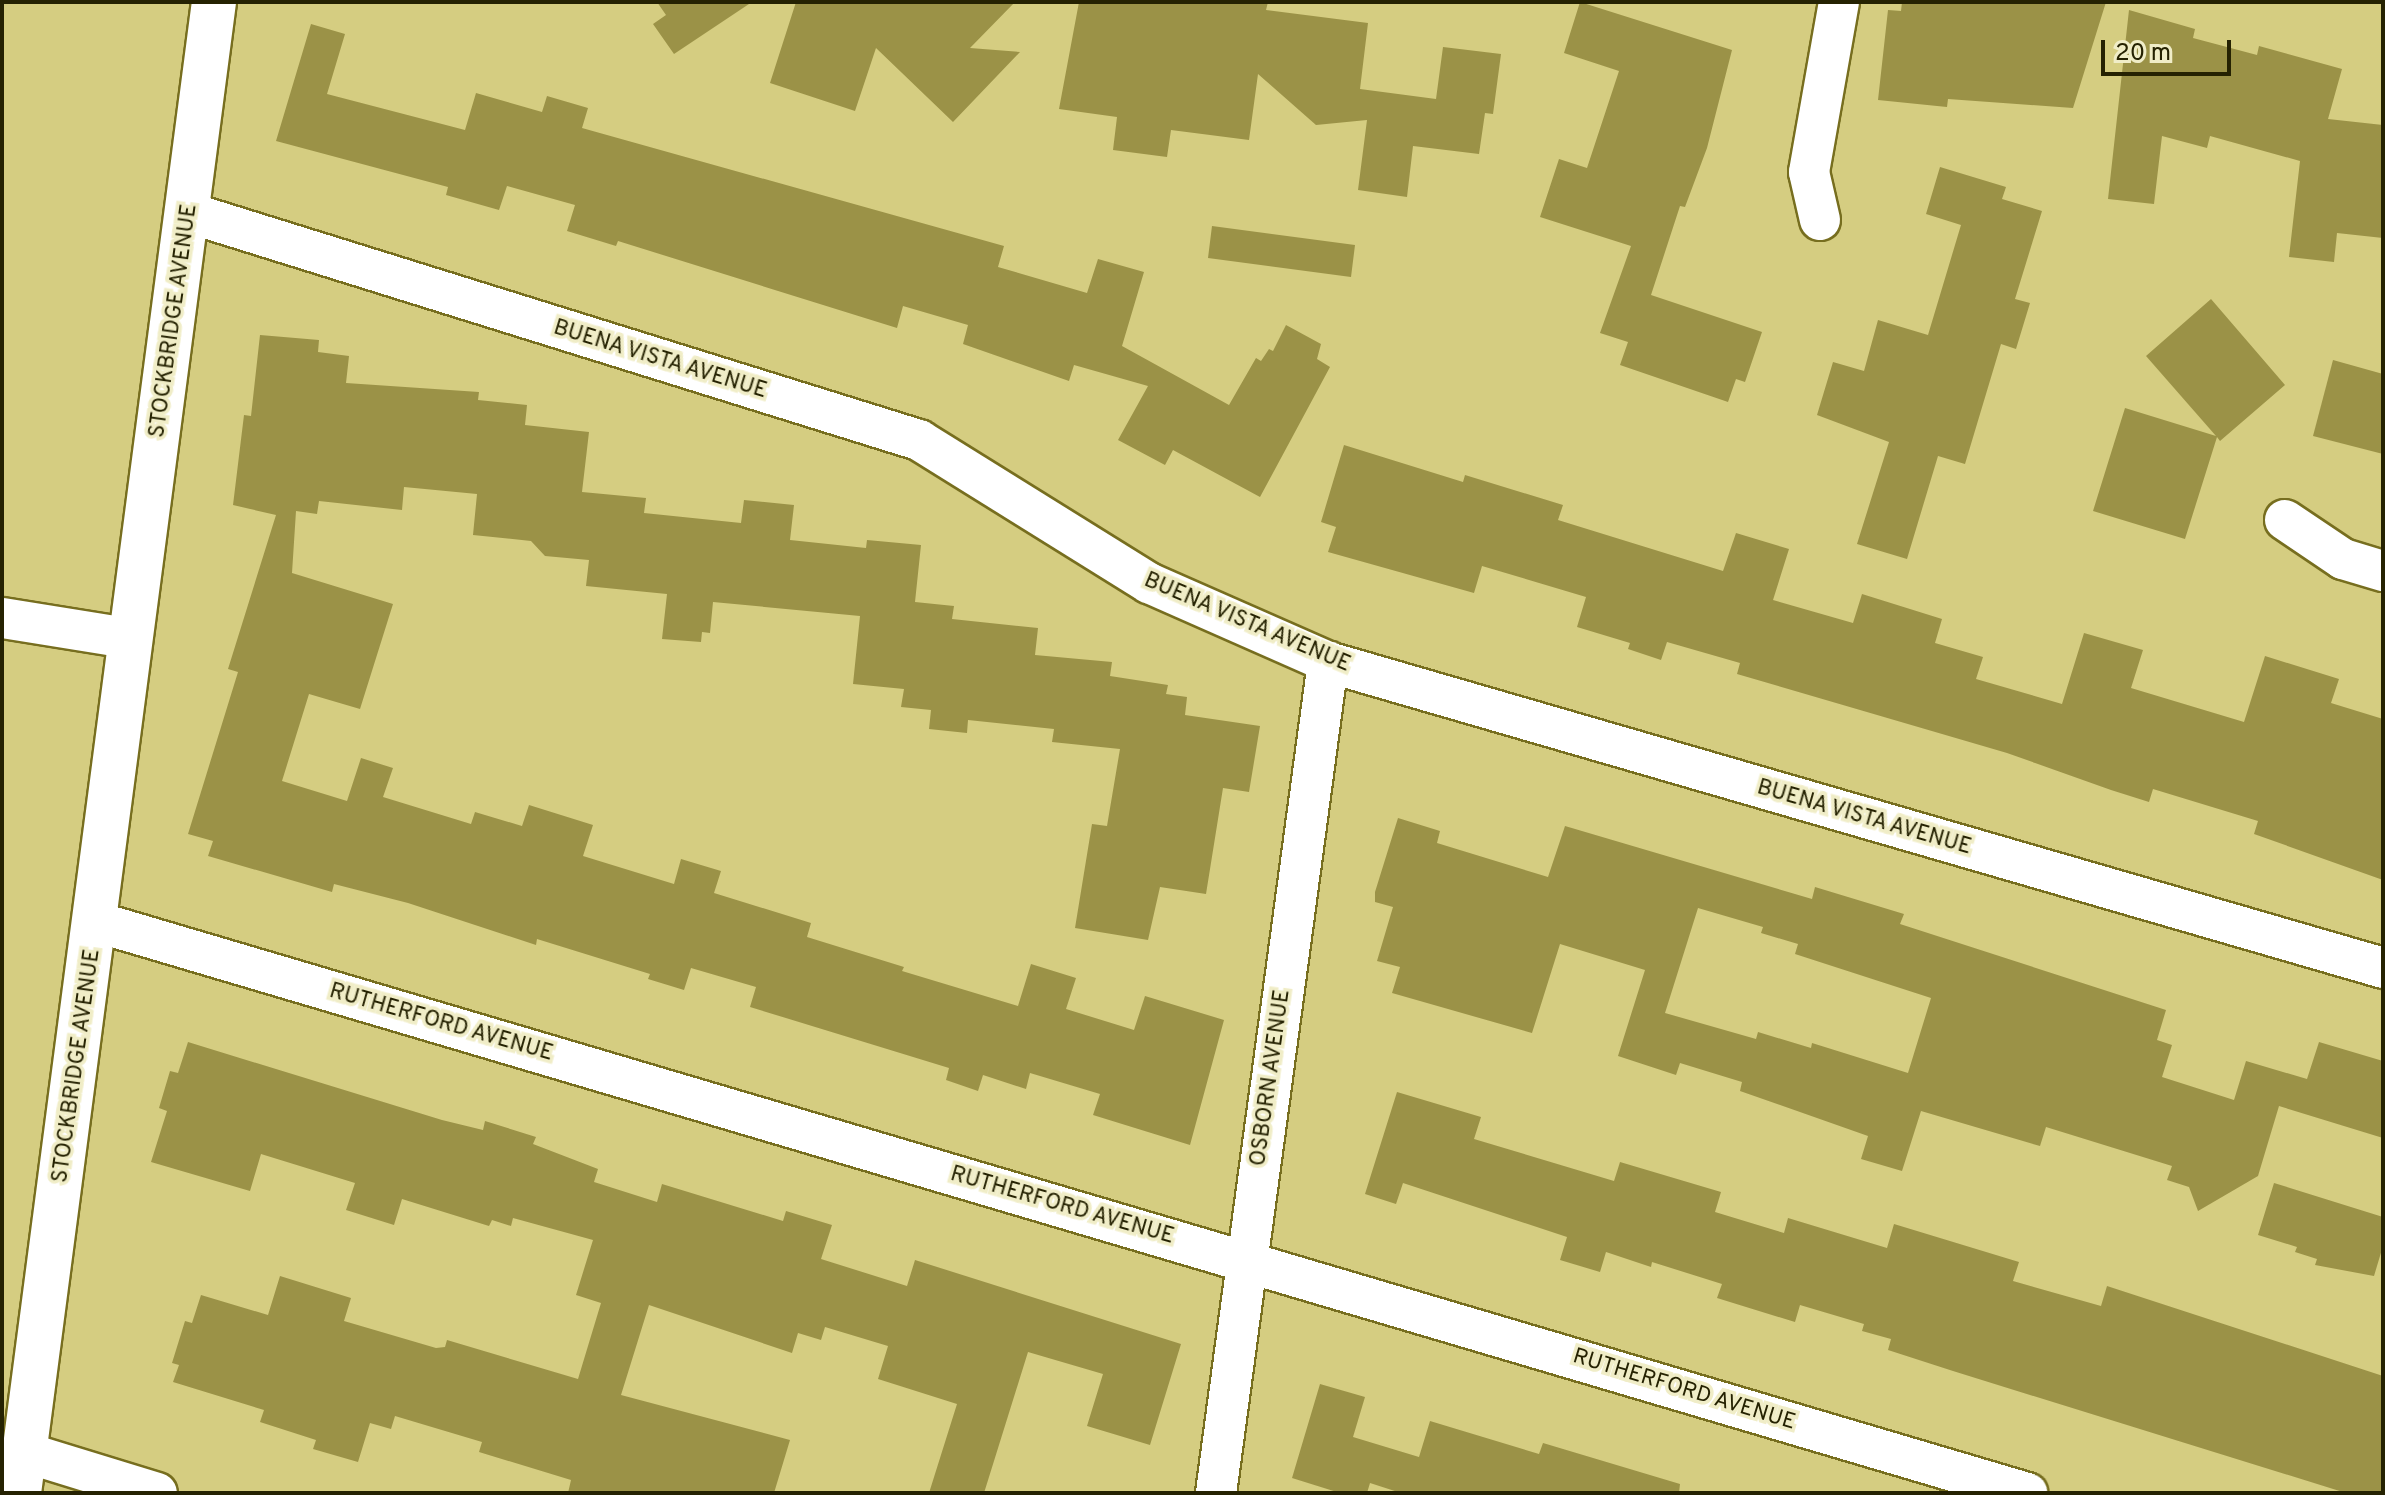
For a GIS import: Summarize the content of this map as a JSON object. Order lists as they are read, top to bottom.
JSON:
{
  "streets": {
    "street": [
      "STOCKBRIDGE AVENUE",
      "BUENA VISTA AVENUE",
      "RUTHERFORD AVENUE",
      "OSBORN AVENUE"
    ]
  },
  "crossings": [
    ["STOCKBRIDGE AVENUE", "BUENA VISTA AVENUE"],
    ["STOCKBRIDGE AVENUE", "RUTHERFORD AVENUE"],
    ["BUENA VISTA AVENUE", "OSBORN AVENUE"],
    ["RUTHERFORD AVENUE", "OSBORN AVENUE"]
  ],
  "scale_bar": "20 m"
}
